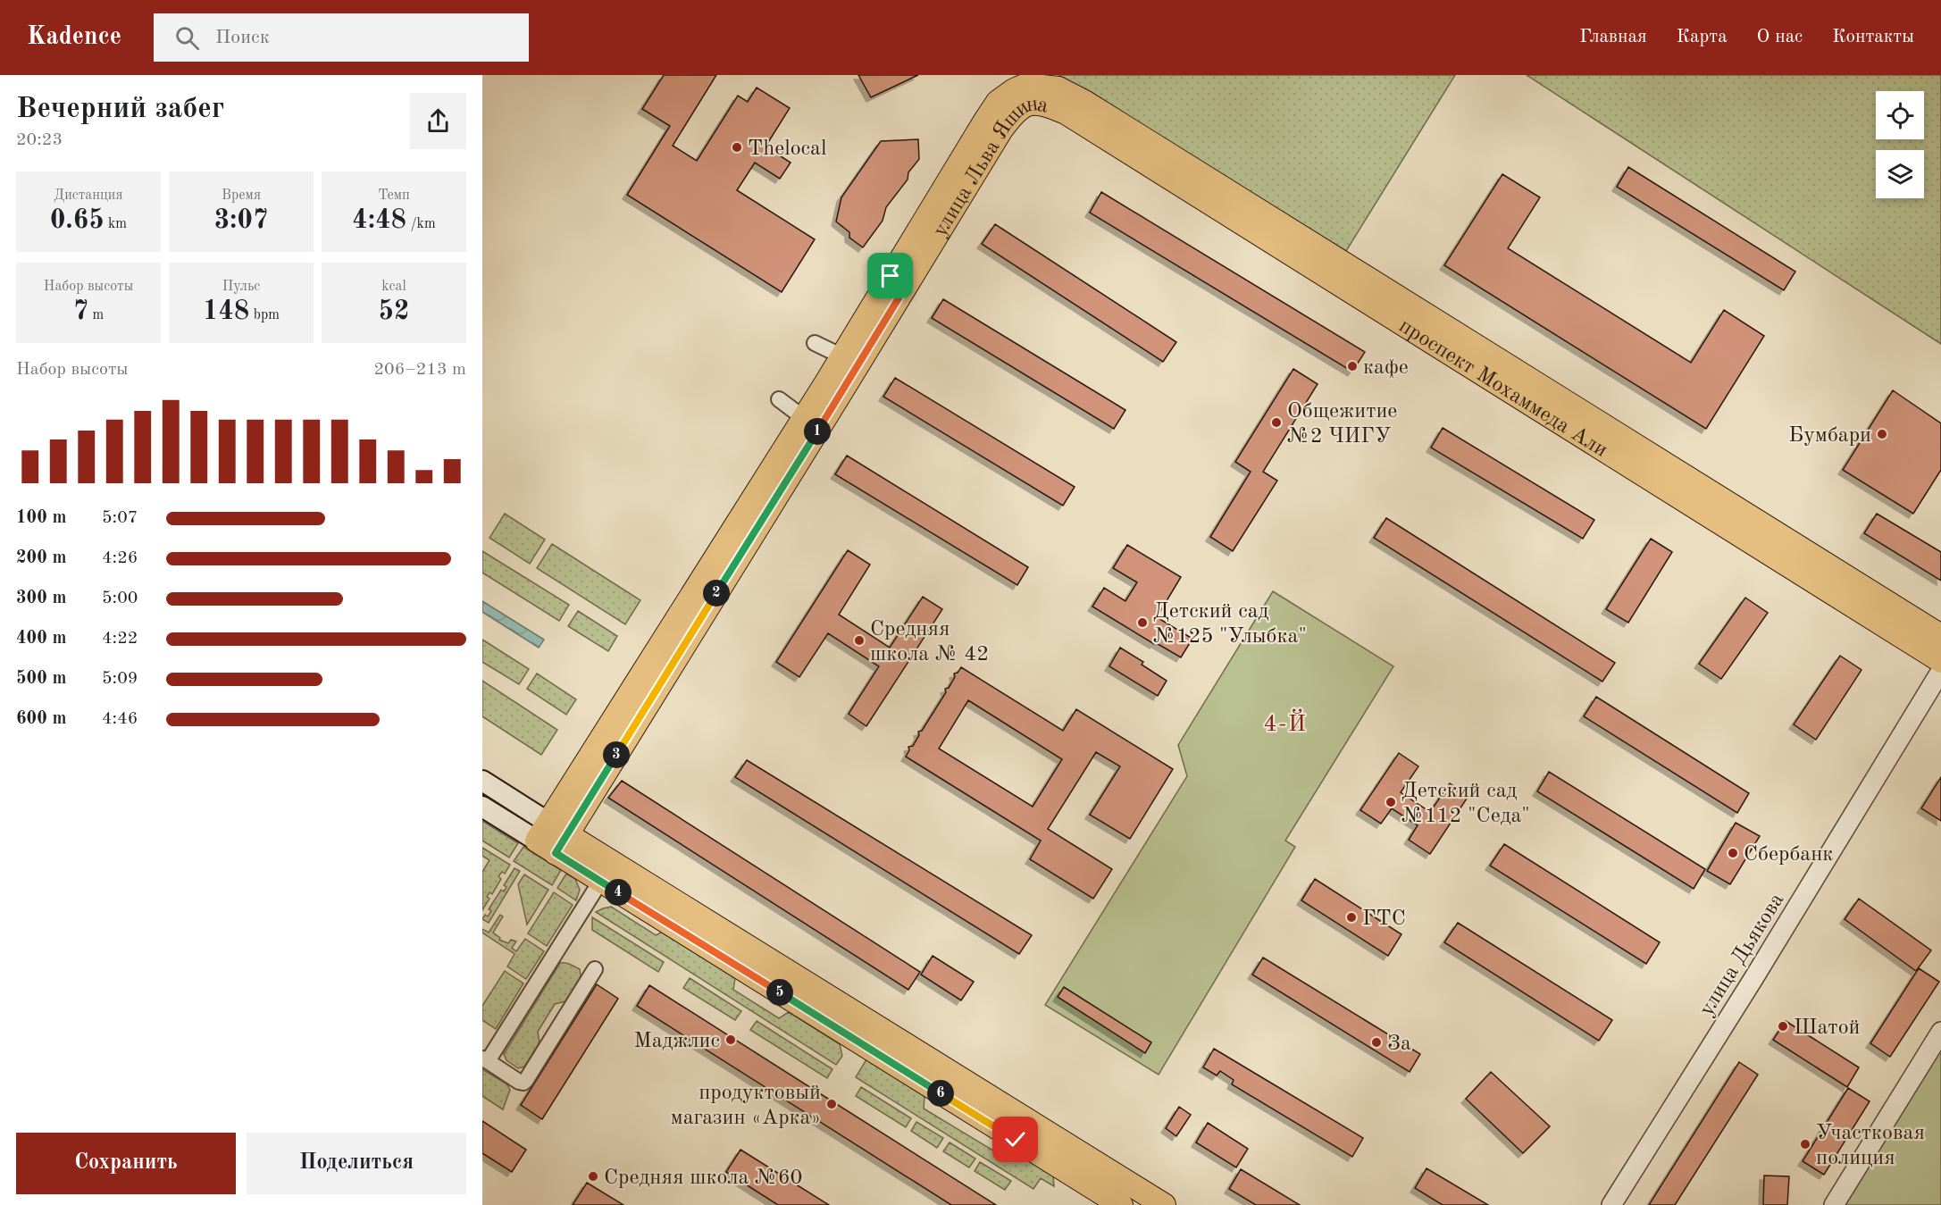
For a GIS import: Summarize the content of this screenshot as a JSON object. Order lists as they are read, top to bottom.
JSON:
{
  "streets": {
    "main road": ["улица Льва Яшина", "проспект Мохаммеда Али"],
    "street": ["улица Дьякова"]
  },
  "crossings": [
    ["улица Льва Яшина", "проспект Мохаммеда Али"]
  ],
  "districts": ["4-Й"],
  "places": [
    "Thelocal",
    "кафе",
    "Общежитие №2 ЧИГУ",
    "Бумбари",
    "Детский сад №125 \"Улыбка\"",
    "Средняя школа № 42",
    "Детский сад №112 \"Седа\"",
    "Сбербанк",
    "ГТС",
    "Шатой",
    "Маджлис",
    "За",
    "продуктовый магазин «Арка»",
    "Участковая полиция",
    "Средняя школа №60"
  ],
  "page": {
    "header": "Kadence",
    "search": "Поиск",
    "nav": [
      "Главная",
      "Карта",
      "О нас",
      "Контакты"
    ],
    "heading": ["Вечерний забег", "20:23"],
    "stats": [
      ["Дистанция", "0.65 km"],
      ["Время", "3:07"],
      ["Темп", "4:48 /km"],
      ["Набор высоты", "7 m"],
      ["Пульс", "148 bpm"],
      ["kcal", "52"]
    ],
    "chart": ["Набор высоты", "206–213 m"],
    "pins": [
      "1",
      "2",
      "3",
      "4",
      "5",
      "6"
    ],
    "list": [
      {
        "name": "100 m",
        "note": "5:07"
      },
      {
        "name": "200 m",
        "note": "4:26"
      },
      {
        "name": "300 m",
        "note": "5:00"
      },
      {
        "name": "400 m",
        "note": "4:22"
      },
      {
        "name": "500 m",
        "note": "5:09"
      },
      {
        "name": "600 m",
        "note": "4:46"
      }
    ],
    "buttons": ["Сохранить", "Поделиться"]
  }
}
